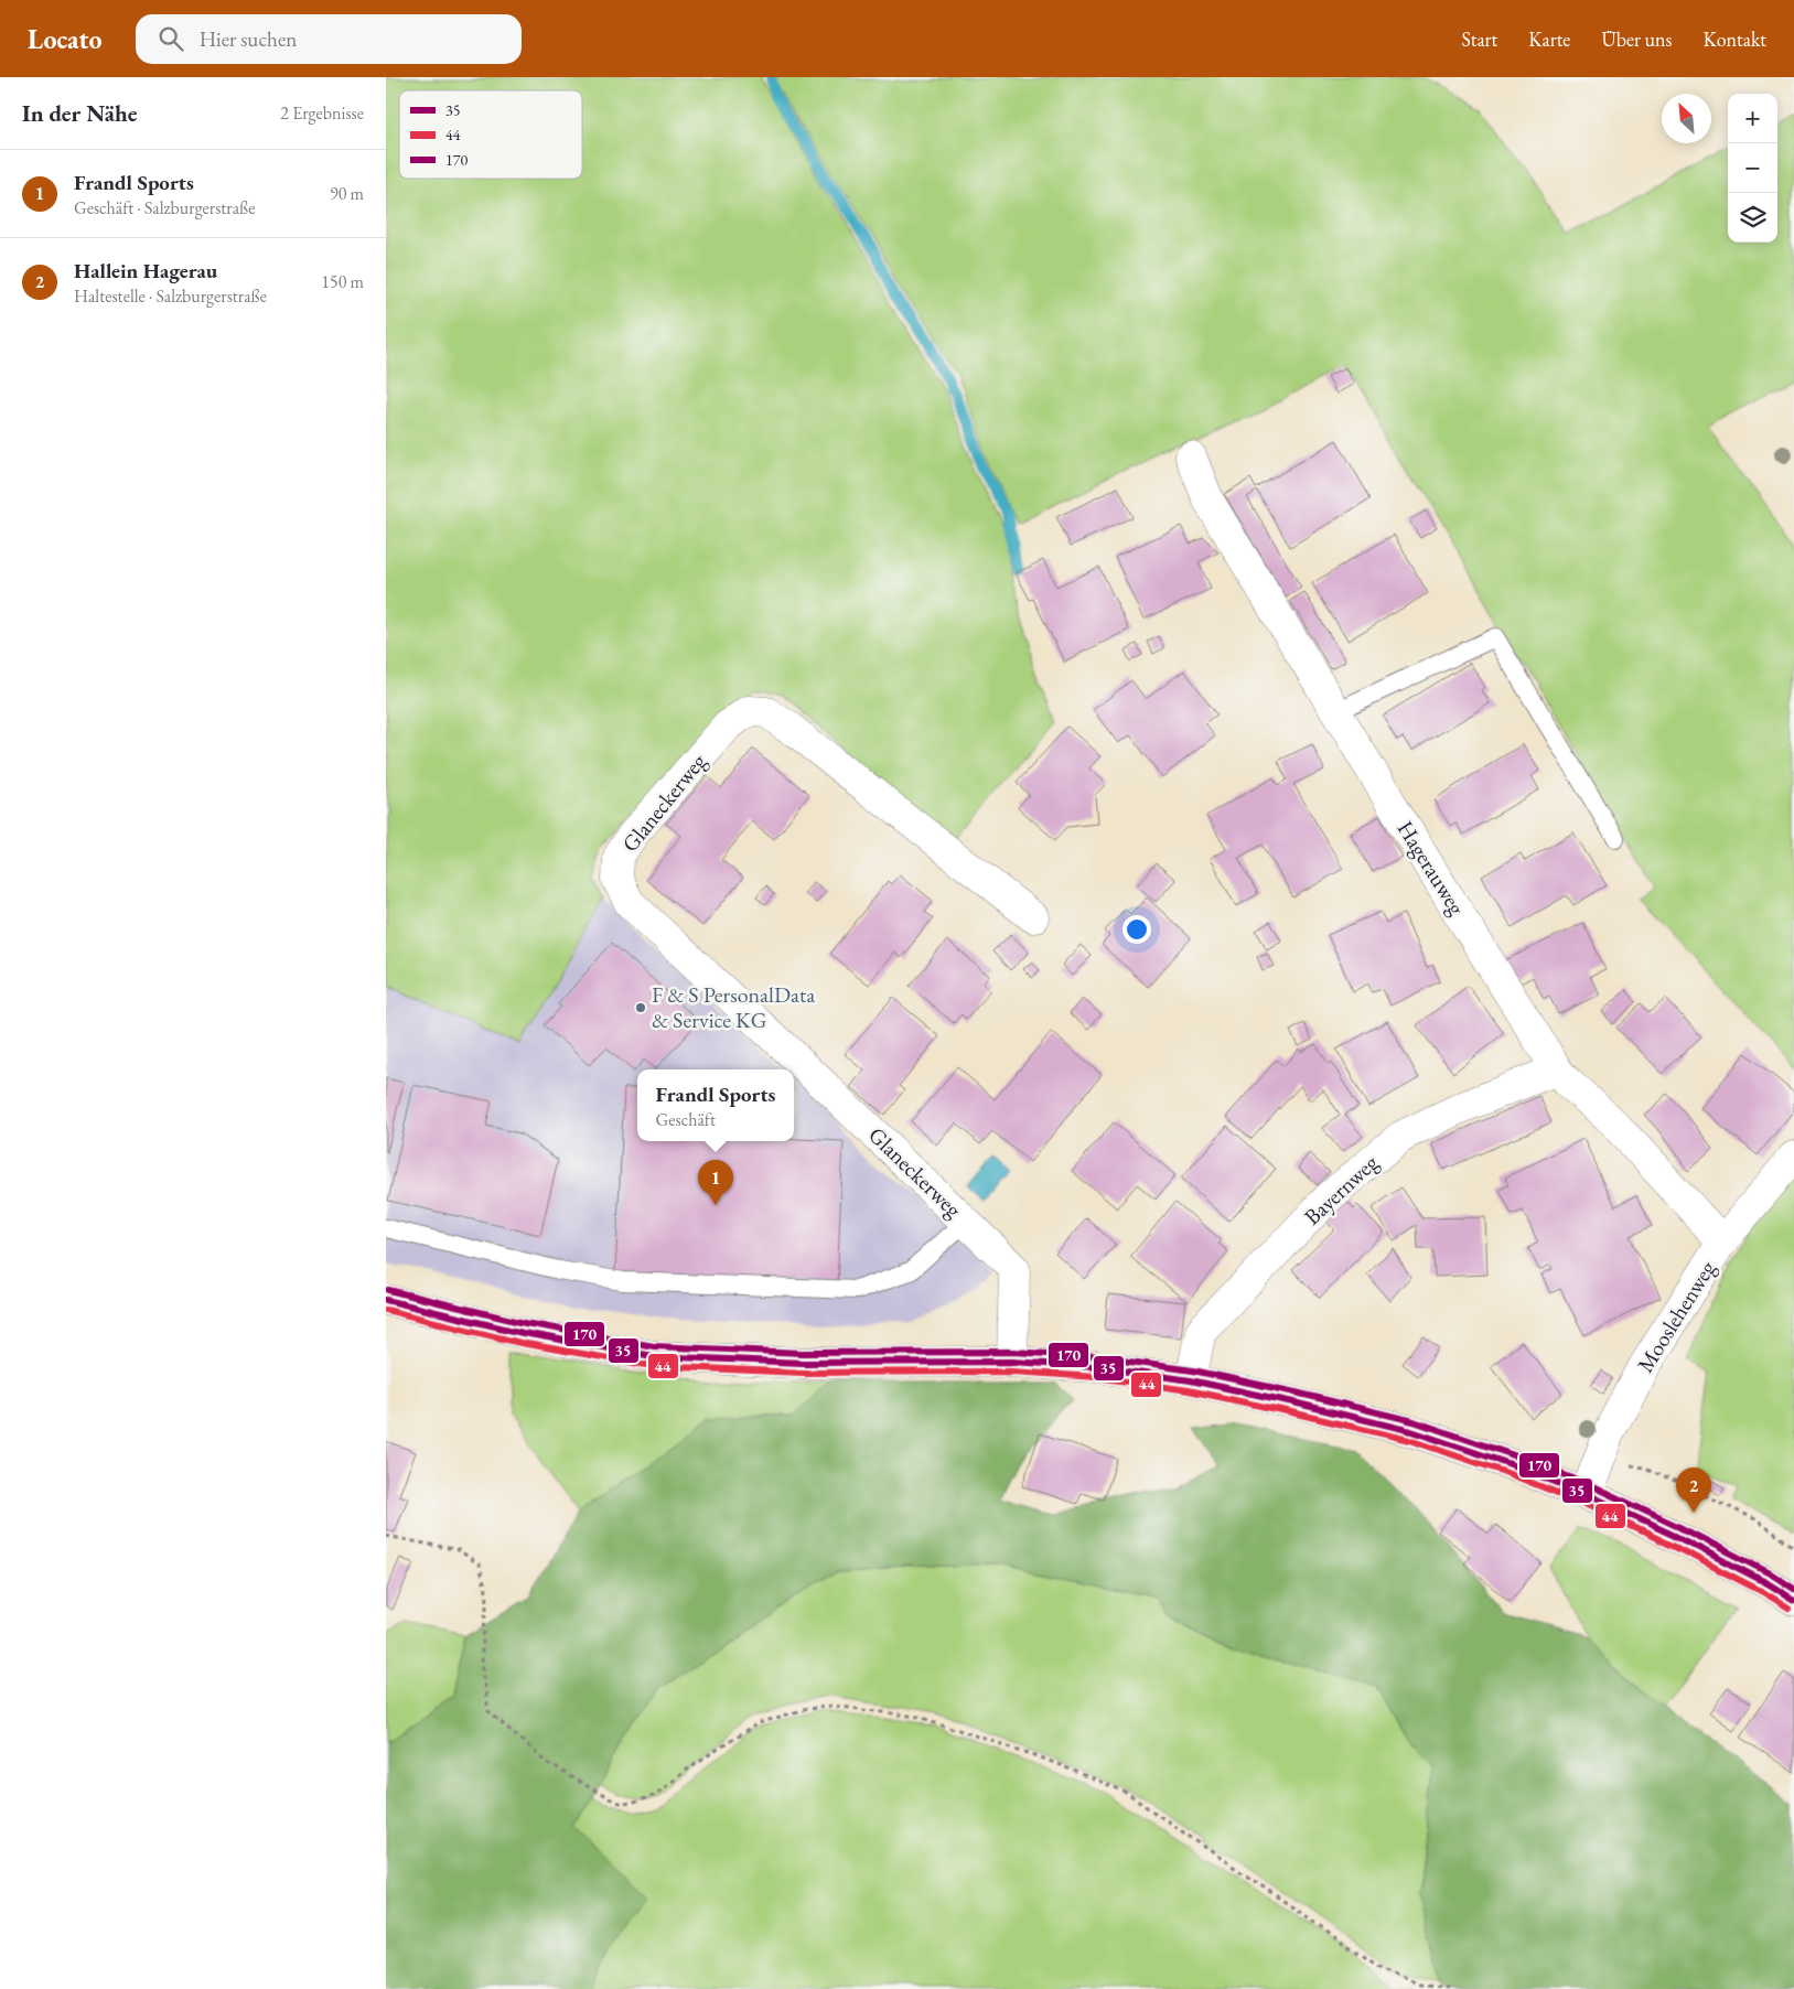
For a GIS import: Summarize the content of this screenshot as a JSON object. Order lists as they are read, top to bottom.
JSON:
{
  "streets": {
    "street": [
      "Glaneckerweg",
      "Hagerauweg",
      "Bayernweg",
      "Mooslehenweg"
    ]
  },
  "crossings": [
    ["Hagerauweg", "Bayernweg"],
    ["Hagerauweg", "Mooslehenweg"]
  ],
  "places": ["F & S PersonalData & Service KG"],
  "lines": ["transit line 170", "transit line 35", "transit line 44"],
  "legend": ["35", "44", "170"],
  "north": "top left",
  "page": {
    "header": "Locato",
    "search": "Hier suchen",
    "nav": [
      "Start",
      "Karte",
      "Über uns",
      "Kontakt"
    ],
    "heading": ["In der Nähe", "2 Ergebnisse"],
    "map_buttons": ["+", "−"],
    "list": [
      {
        "mark": "1",
        "name": "Frandl Sports",
        "note": "Geschäft · Salzburgerstraße",
        "value": "90 m"
      },
      {
        "mark": "2",
        "name": "Hallein Hagerau",
        "note": "Haltestelle · Salzburgerstraße",
        "value": "150 m"
      }
    ],
    "popup": ["Frandl Sports", "Geschäft"],
    "pins": ["1", "2"]
  }
}
